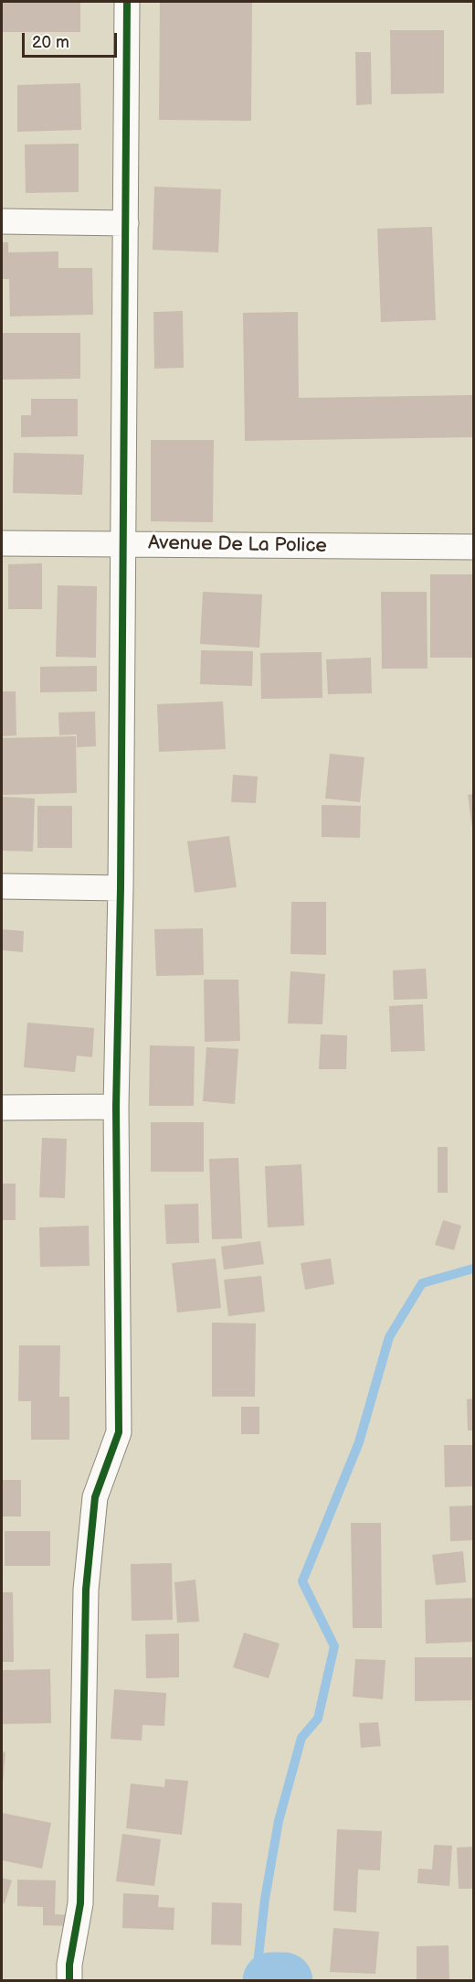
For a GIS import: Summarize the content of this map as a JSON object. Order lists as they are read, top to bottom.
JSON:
{
  "streets": {
    "street": ["Avenue De La Police"]
  },
  "scale_bar": "20 m"
}
